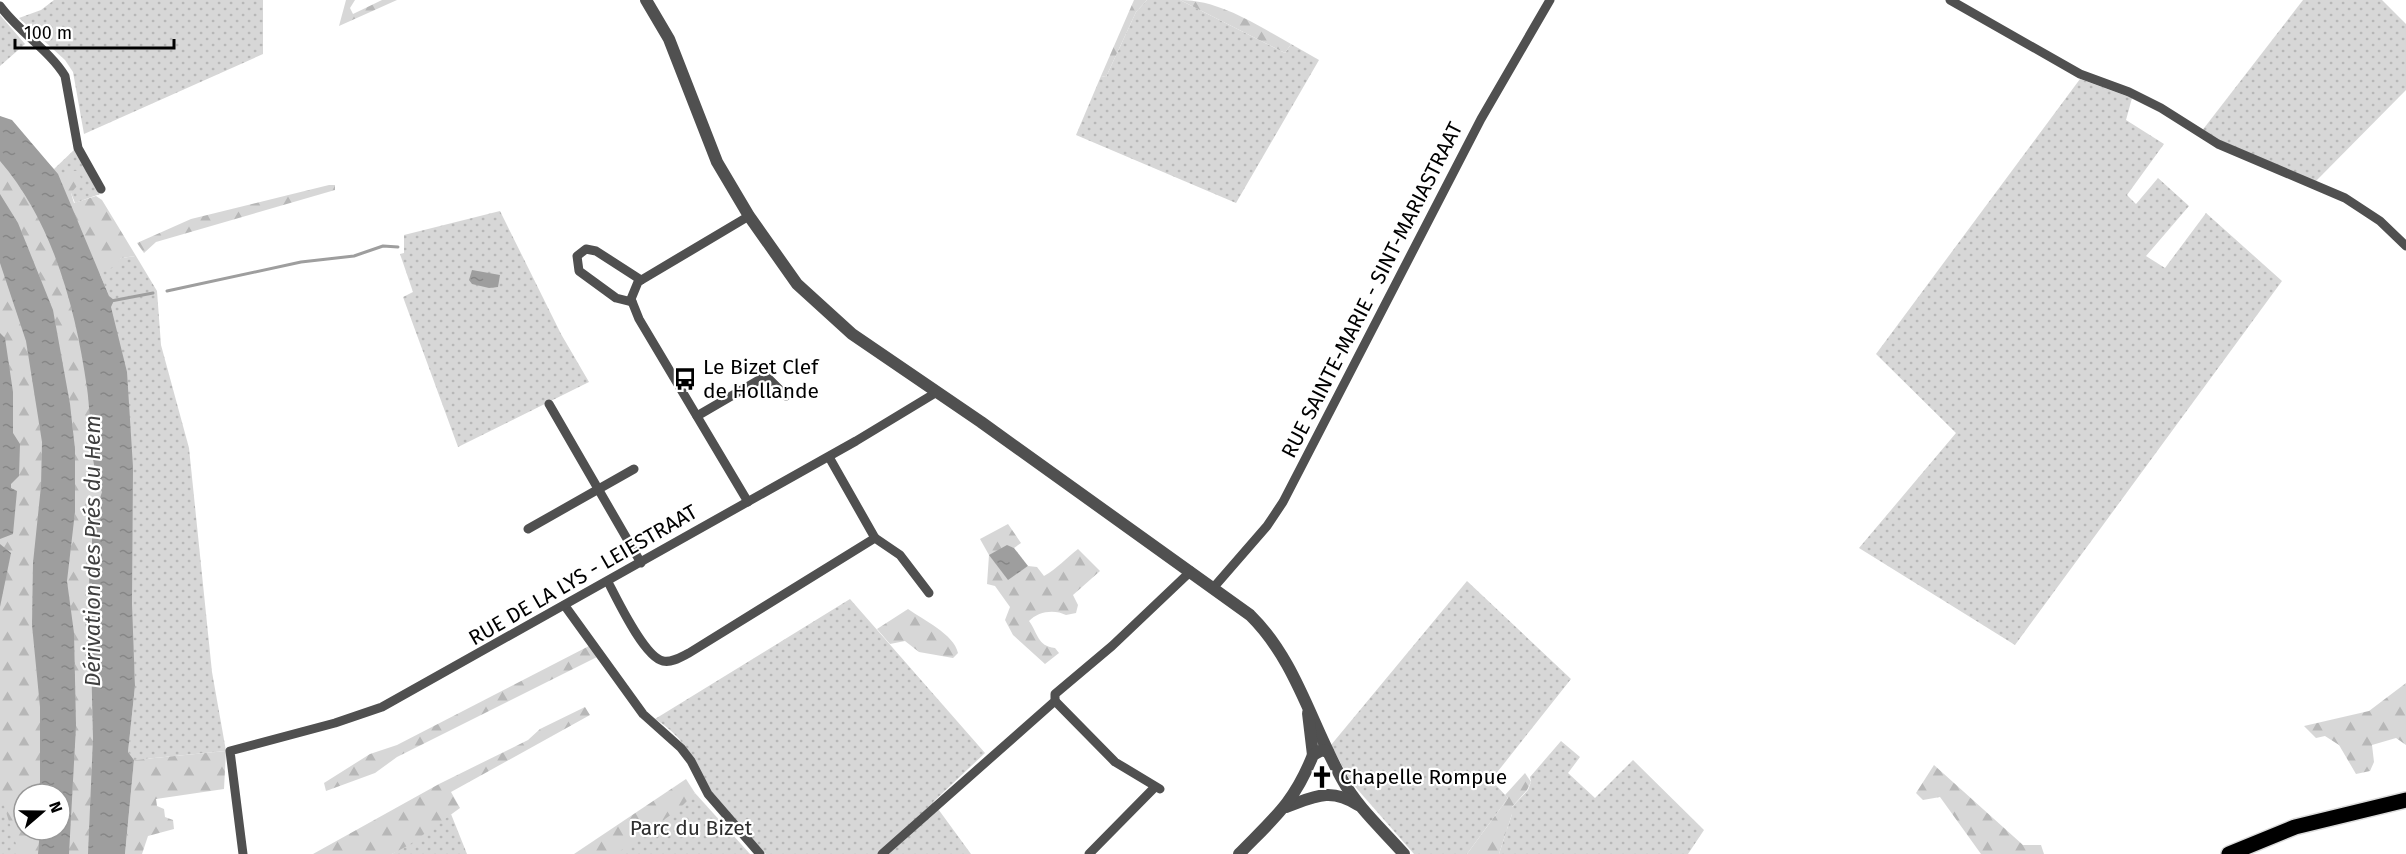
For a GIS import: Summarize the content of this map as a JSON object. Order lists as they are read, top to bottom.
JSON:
{
  "streets": {
    "street": ["RUE SAINTE-MARIE - SINT-MARIASTRAAT", "RUE DE LA LYS - LEIESTRAAT"]
  },
  "water": ["Dérivation des Prés du Hem"],
  "parks": ["Parc du Bizet"],
  "places": {
    "bus stop": ["Le Bizet Clef de Hollande"],
    "church": ["Chapelle Rompue"]
  },
  "scale_bar": "100 m",
  "north": "right"
}
